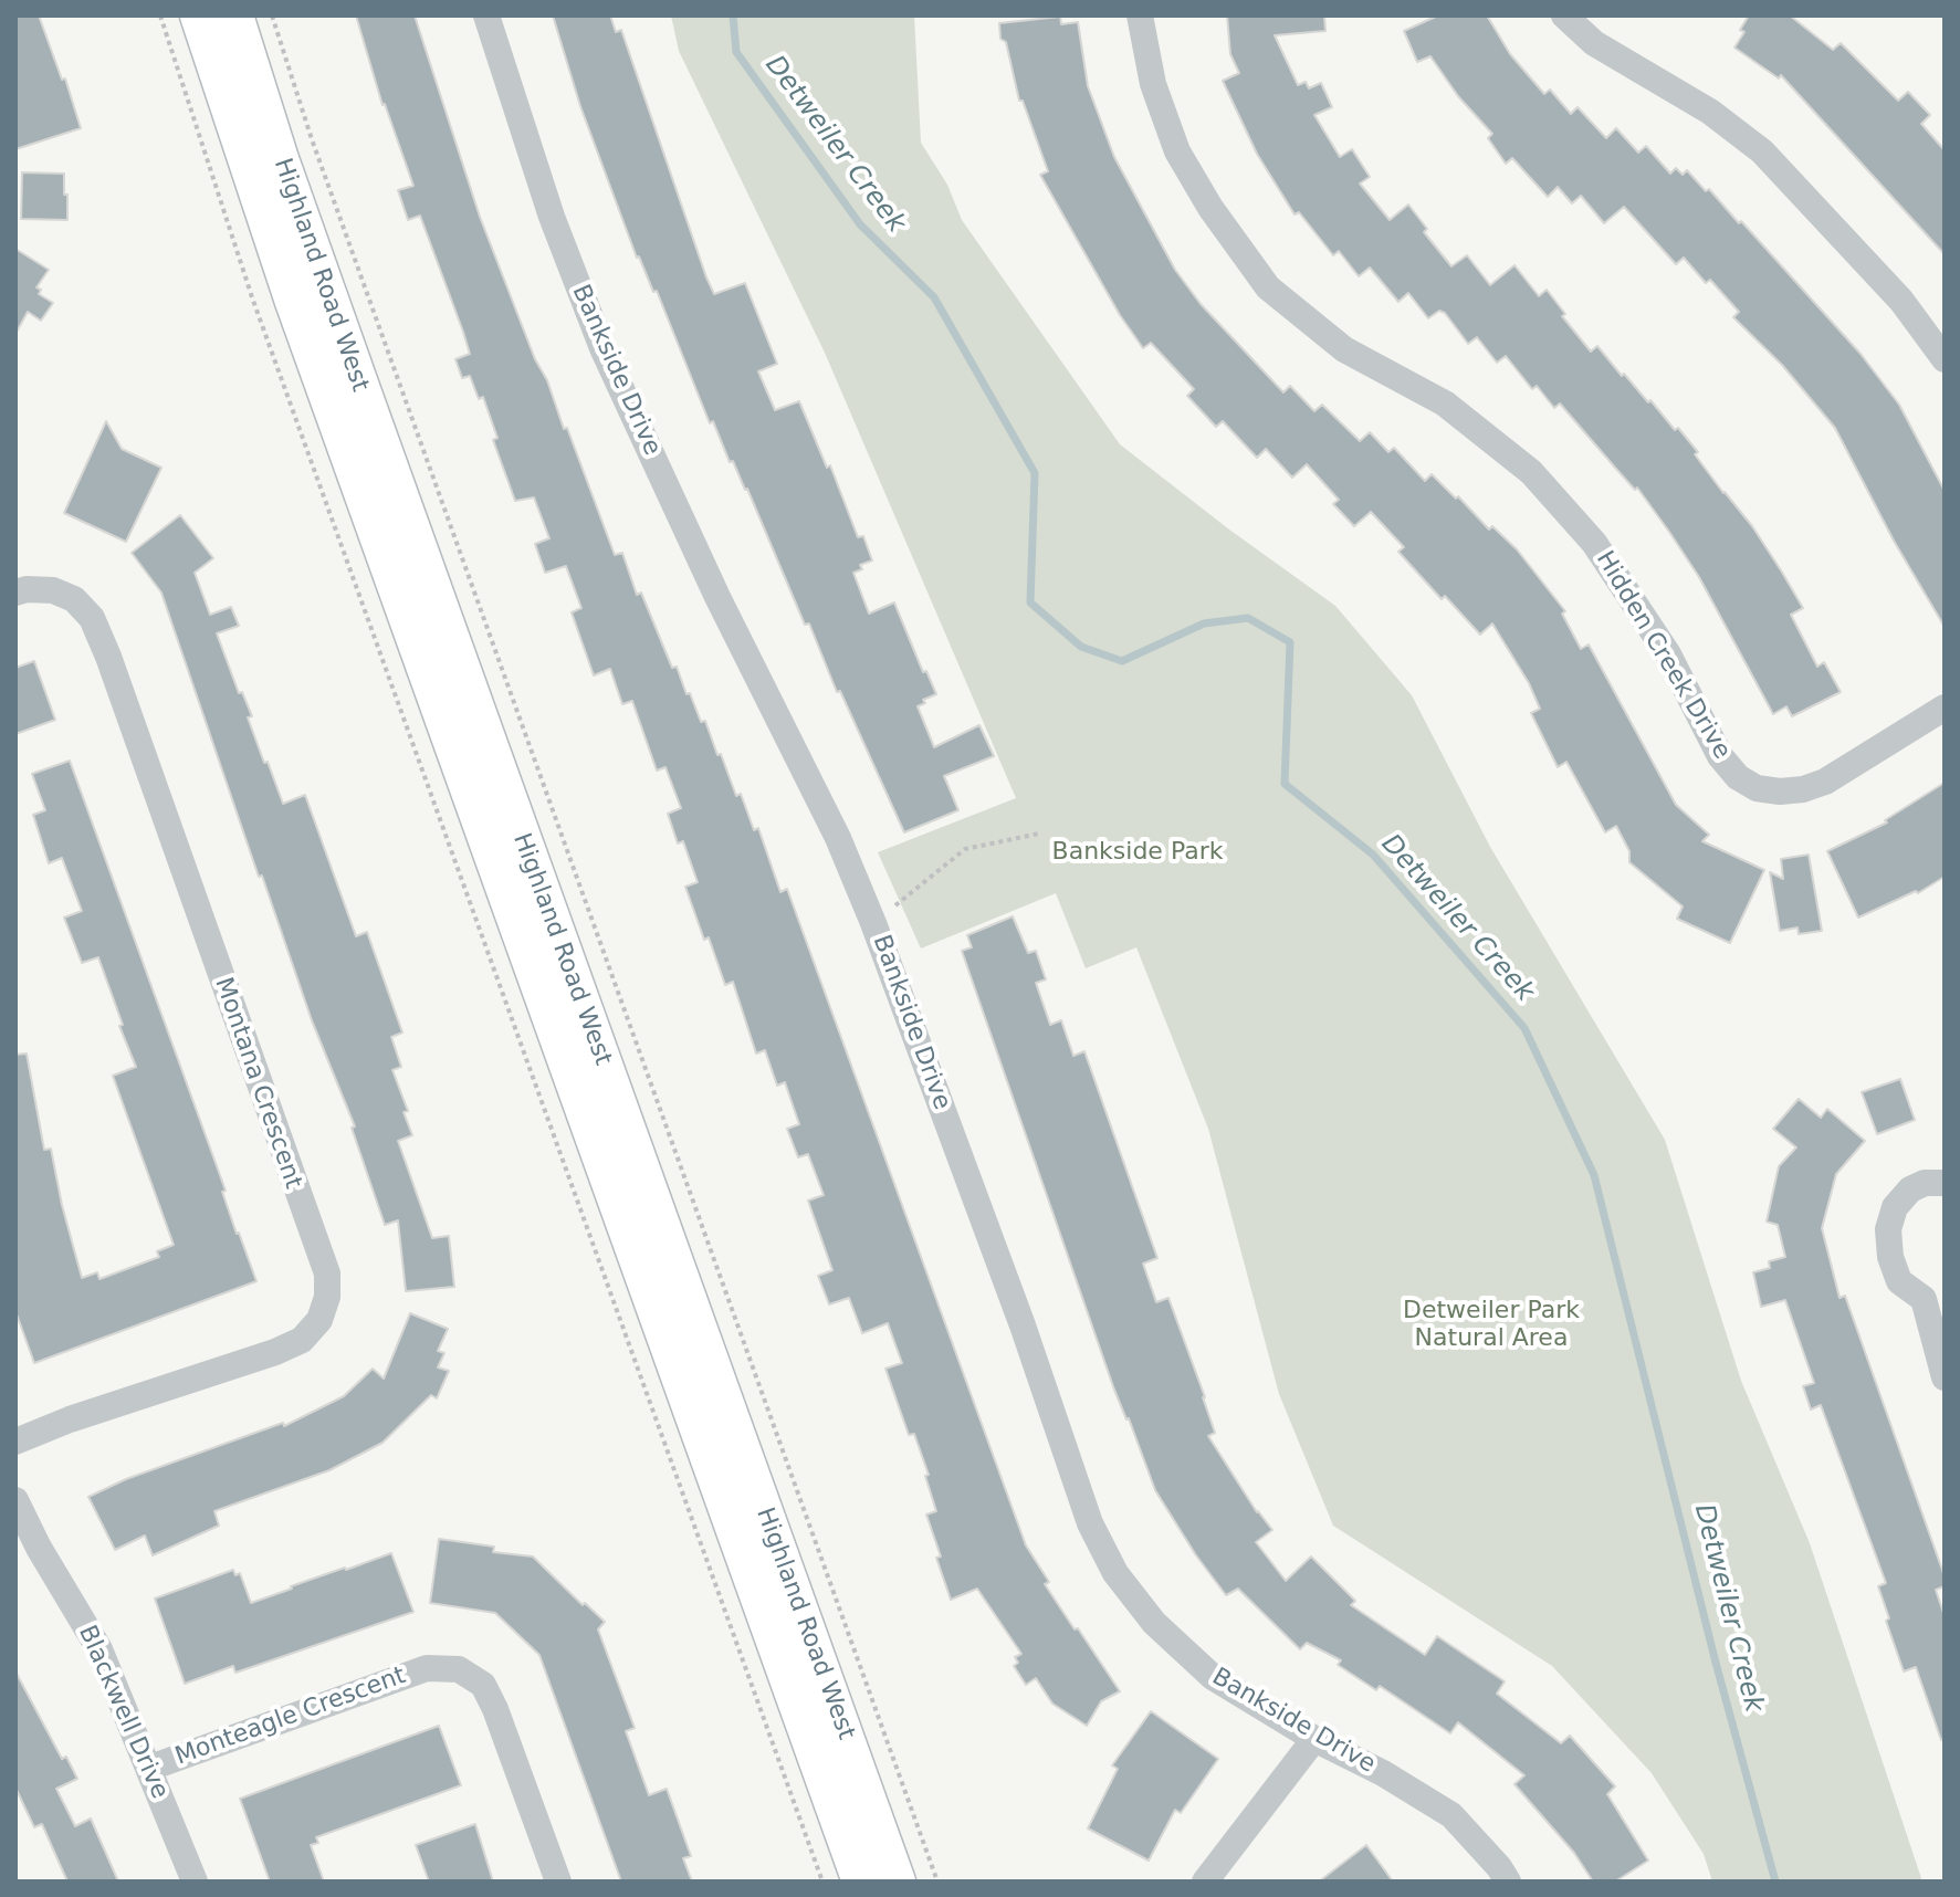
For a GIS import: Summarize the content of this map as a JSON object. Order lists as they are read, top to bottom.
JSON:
{
  "streets": {
    "main road": ["Highland Road West"],
    "street": [
      "Bankside Drive",
      "Hidden Creek Drive",
      "Montana Crescent",
      "Blackwell Drive",
      "Monteagle Crescent"
    ]
  },
  "crossings": [
    ["Blackwell Drive", "Monteagle Crescent"]
  ],
  "water": ["Detweiler Creek"],
  "parks": ["Bankside Park", "Detweiler Park Natural Area"]
}
